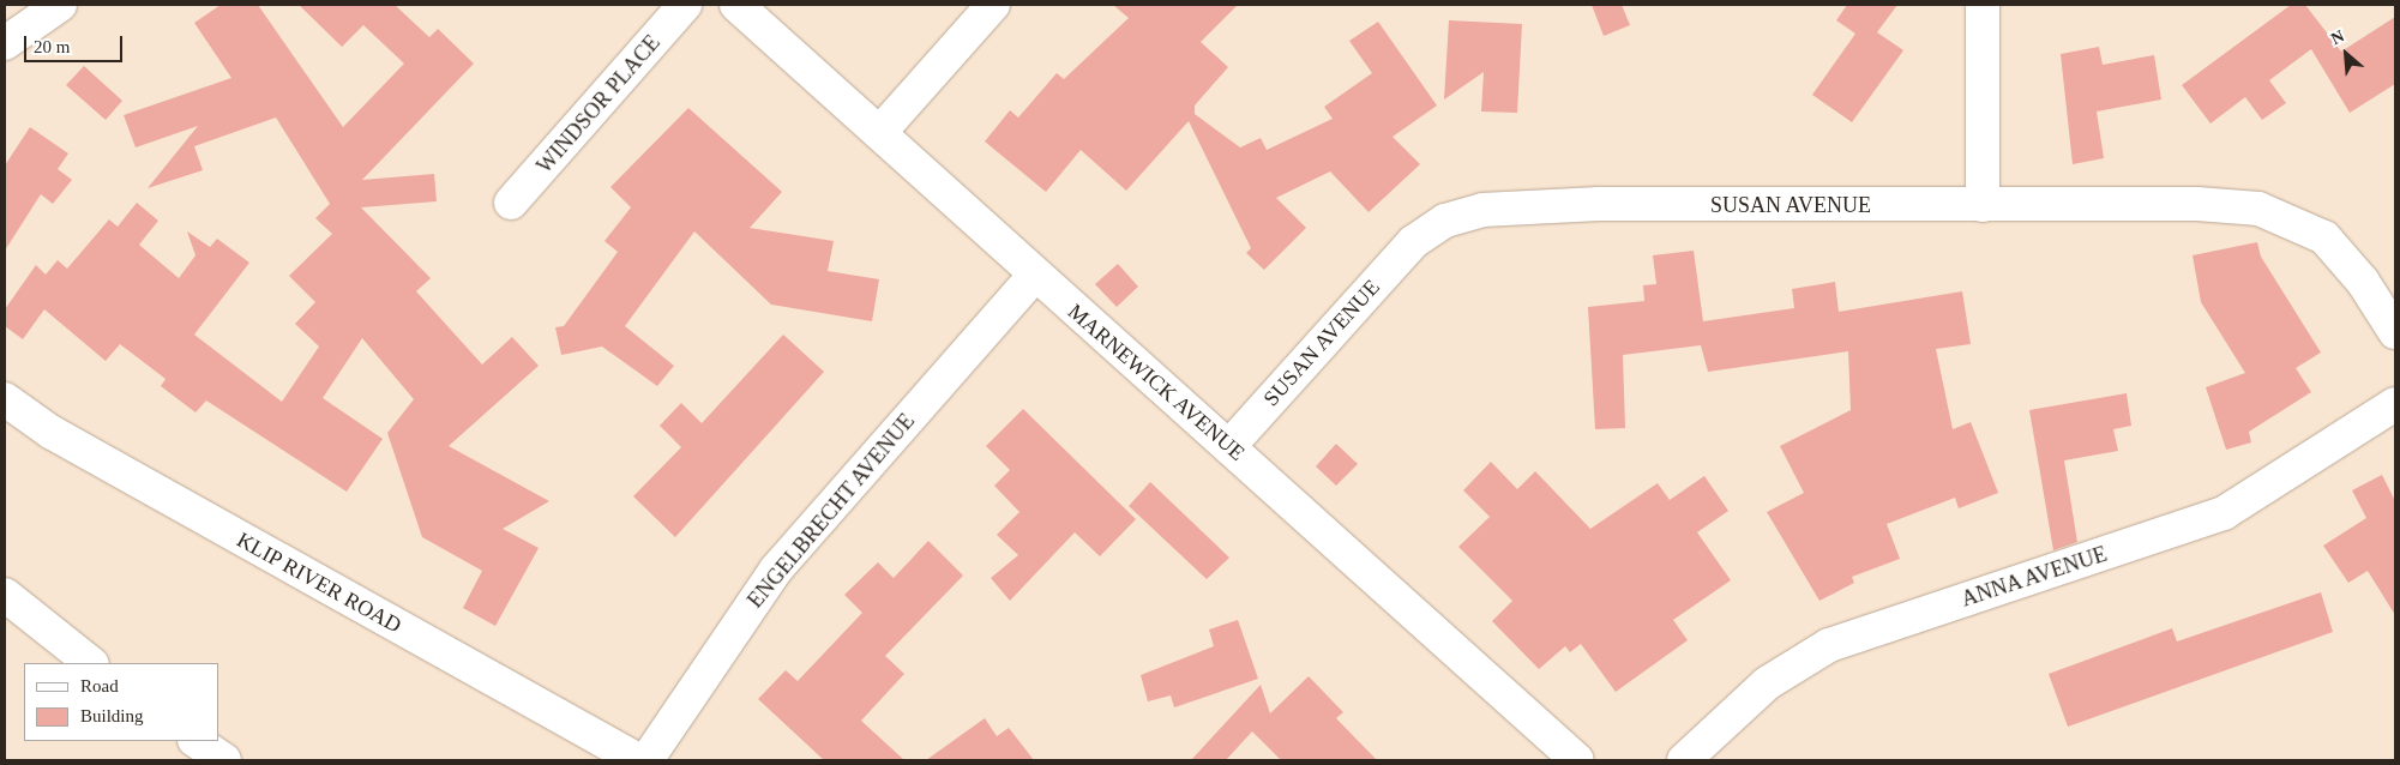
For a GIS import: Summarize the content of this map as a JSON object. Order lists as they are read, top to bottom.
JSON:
{
  "streets": {
    "street": [
      "WINDSOR PLACE",
      "SUSAN AVENUE",
      "MARNEWICK AVENUE",
      "ENGELBRECHT AVENUE",
      "ANNA AVENUE",
      "KLIP RIVER ROAD"
    ]
  },
  "crossings": [
    ["SUSAN AVENUE", "MARNEWICK AVENUE"],
    ["MARNEWICK AVENUE", "ENGELBRECHT AVENUE"]
  ],
  "legend": ["Road", "Building"],
  "scale_bar": "20 m",
  "north": "top left"
}
